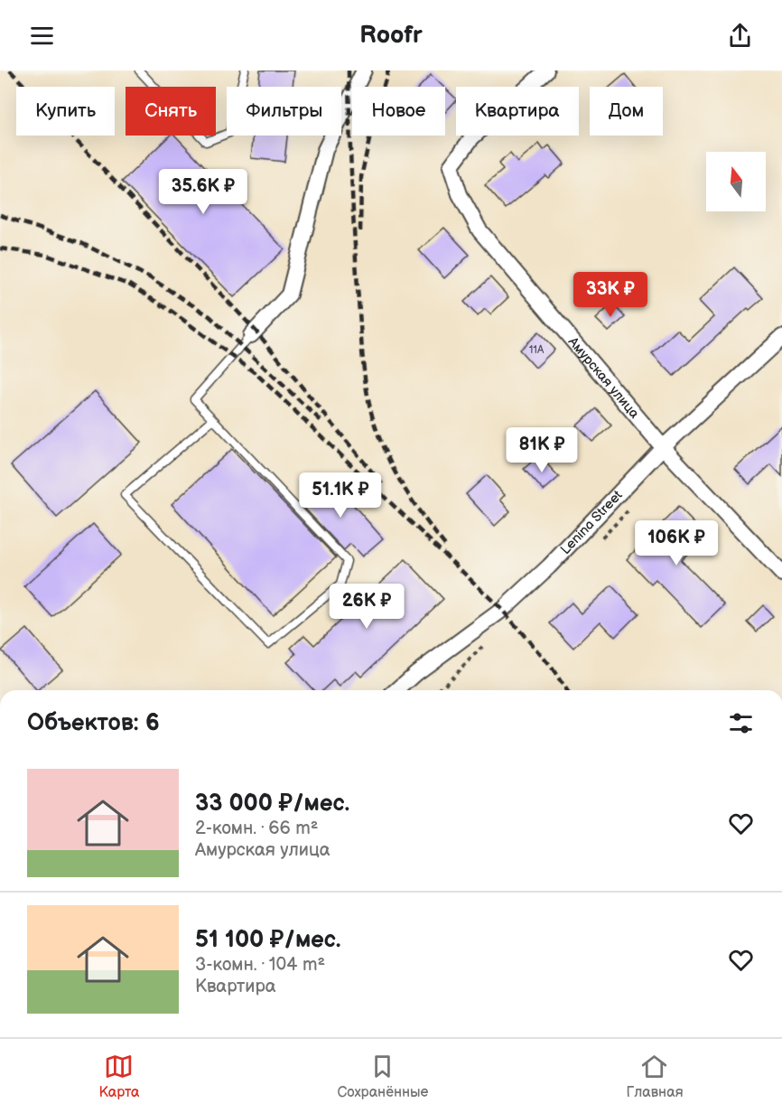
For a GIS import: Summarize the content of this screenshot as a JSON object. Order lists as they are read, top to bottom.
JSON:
{
  "streets": {
    "street": ["Амурская улица", "Lenina Street"]
  },
  "crossings": [
    ["Амурская улица", "Lenina Street"]
  ],
  "house_numbers": ["11А"],
  "north": "top",
  "page": {
    "header": "Roofr",
    "chip": [
      "Купить",
      "Снять",
      "Фильтры",
      "Новое",
      "Квартира",
      "Дом"
    ],
    "price": [
      "35.6K ₽",
      "33K ₽",
      "81K ₽",
      "51.1K ₽",
      "106K ₽",
      "26K ₽"
    ],
    "heading": "Объектов: 6",
    "list": [
      {
        "name": "33 000 ₽/мес.",
        "note": "2-комн. · 66 m² · Амурская улица"
      },
      {
        "name": "51 100 ₽/мес.",
        "note": "3-комн. · 104 m² · Квартира"
      }
    ],
    "tabs": ["Карта", "Сохранённые", "Главная"]
  }
}
